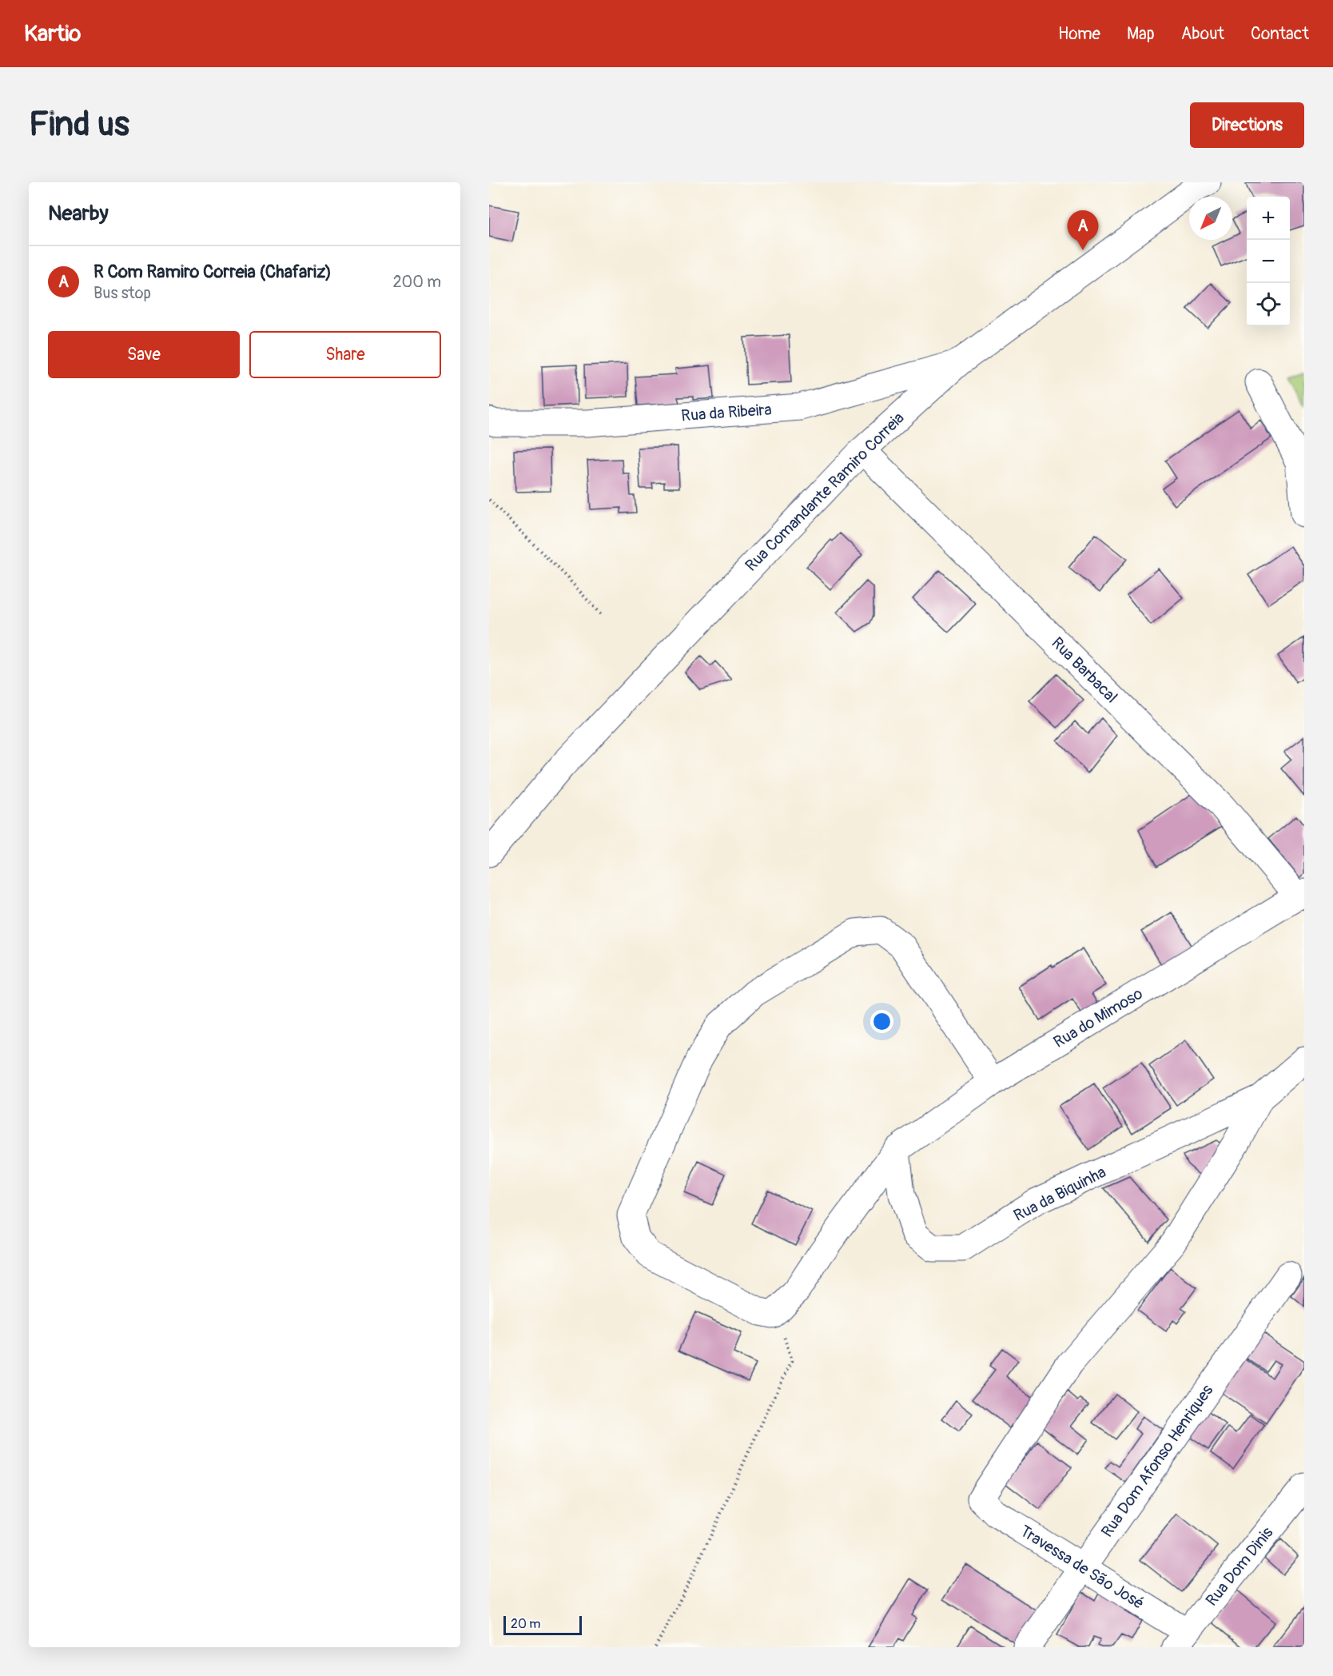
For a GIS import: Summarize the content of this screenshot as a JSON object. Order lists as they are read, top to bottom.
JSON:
{
  "streets": {
    "street": [
      "Rua da Ribeira",
      "Rua Comandante Ramiro Correia",
      "Rua Barbacal",
      "Rua do Mimoso",
      "Rua da Biquinha",
      "Rua Dom Afonso Henriques",
      "Rua Dom Dinis",
      "Travessa de São José"
    ]
  },
  "crossings": [
    ["Rua da Ribeira", "Rua Comandante Ramiro Correia"],
    ["Rua Comandante Ramiro Correia", "Rua Barbacal"],
    ["Rua Barbacal", "Rua do Mimoso"],
    ["Rua do Mimoso", "Rua da Biquinha"],
    ["Rua da Biquinha", "Travessa de São José"],
    ["Rua Dom Afonso Henriques", "Travessa de São José"],
    ["Rua Dom Dinis", "Travessa de São José"]
  ],
  "scale_bar": "20 m",
  "north": "bottom left",
  "page": {
    "header": "Kartio",
    "nav": [
      "Home",
      "Map",
      "About",
      "Contact"
    ],
    "buttons": [
      "Directions",
      ["Save", "Share"]
    ],
    "title": "Find us",
    "heading": "Nearby",
    "map_buttons": ["+", "−"],
    "pins": "A",
    "list": [
      {
        "mark": "A",
        "name": "R Com Ramiro Correia (Chafariz)",
        "note": "Bus stop",
        "value": "200 m"
      }
    ],
    "scale": "20 m"
  }
}
